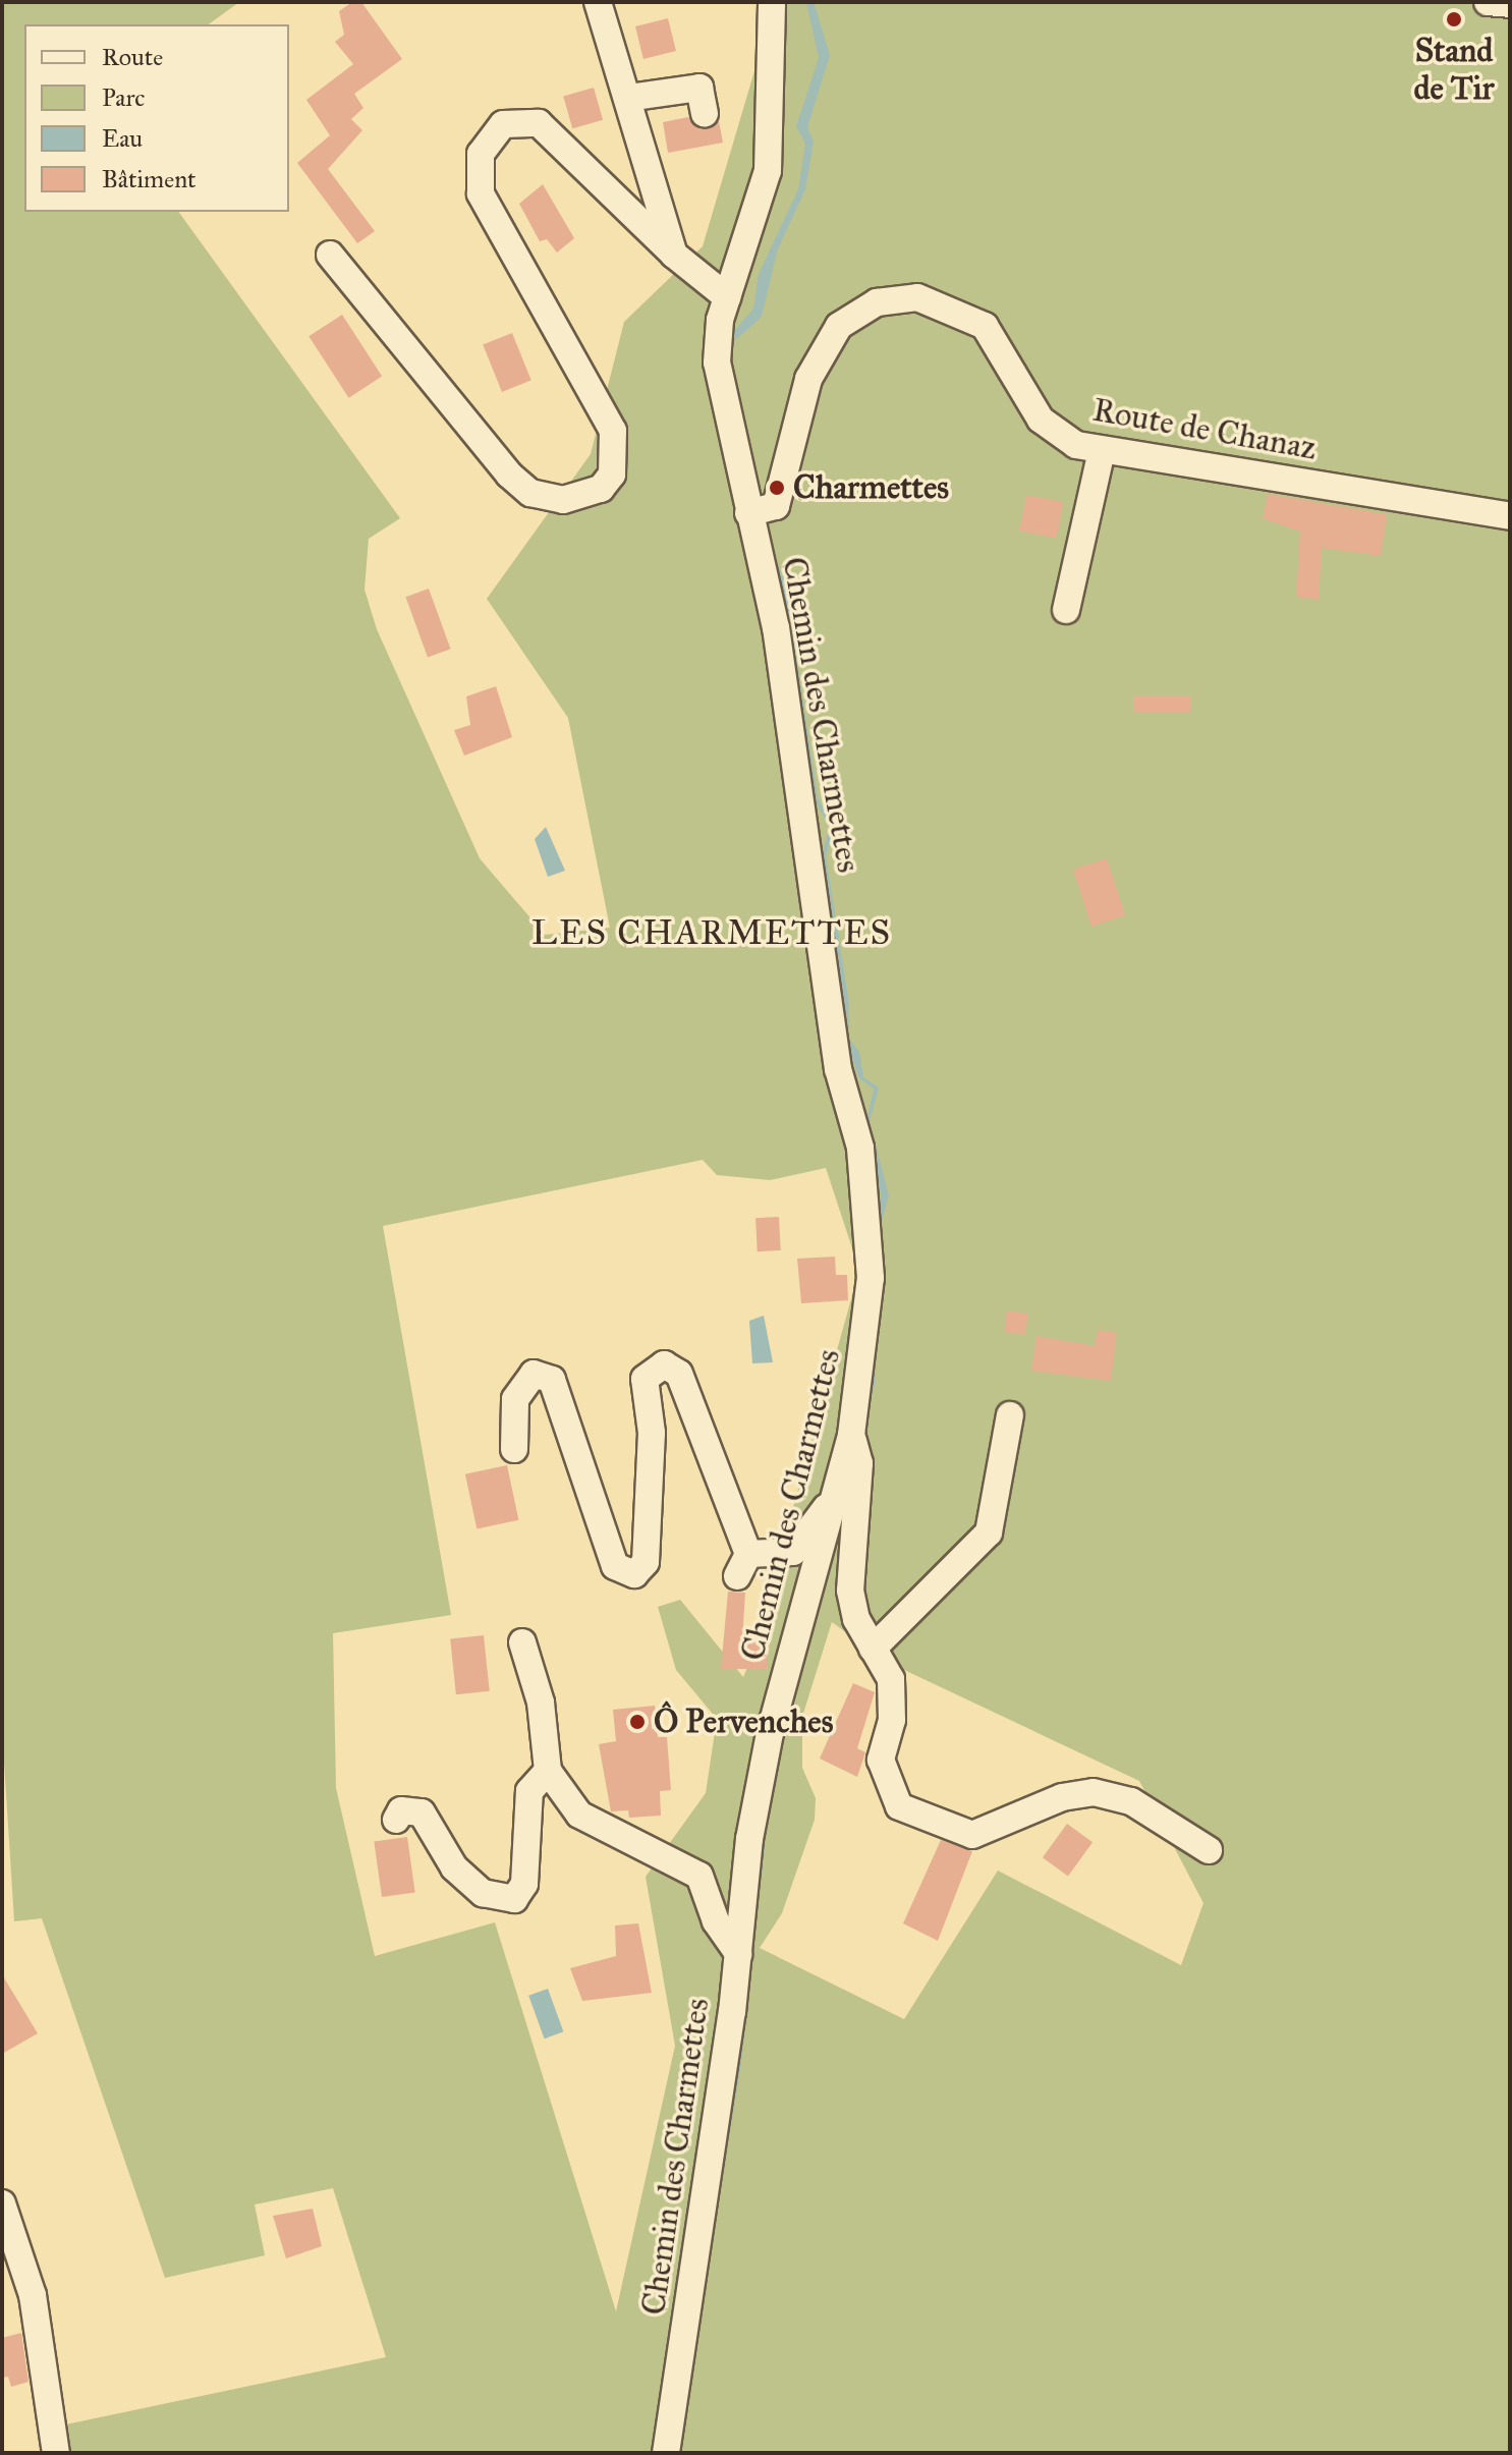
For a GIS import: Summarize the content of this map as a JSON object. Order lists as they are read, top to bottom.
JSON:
{
  "streets": {
    "street": ["Route de Chanaz", "Chemin des Charmettes"]
  },
  "crossings": [
    ["Route de Chanaz", "Chemin des Charmettes"]
  ],
  "districts": ["LES CHARMETTES"],
  "places": ["Stand de Tir", "Charmettes", "Ô Pervenches"],
  "legend": [
    "Route",
    "Parc",
    "Eau",
    "Bâtiment"
  ]
}
